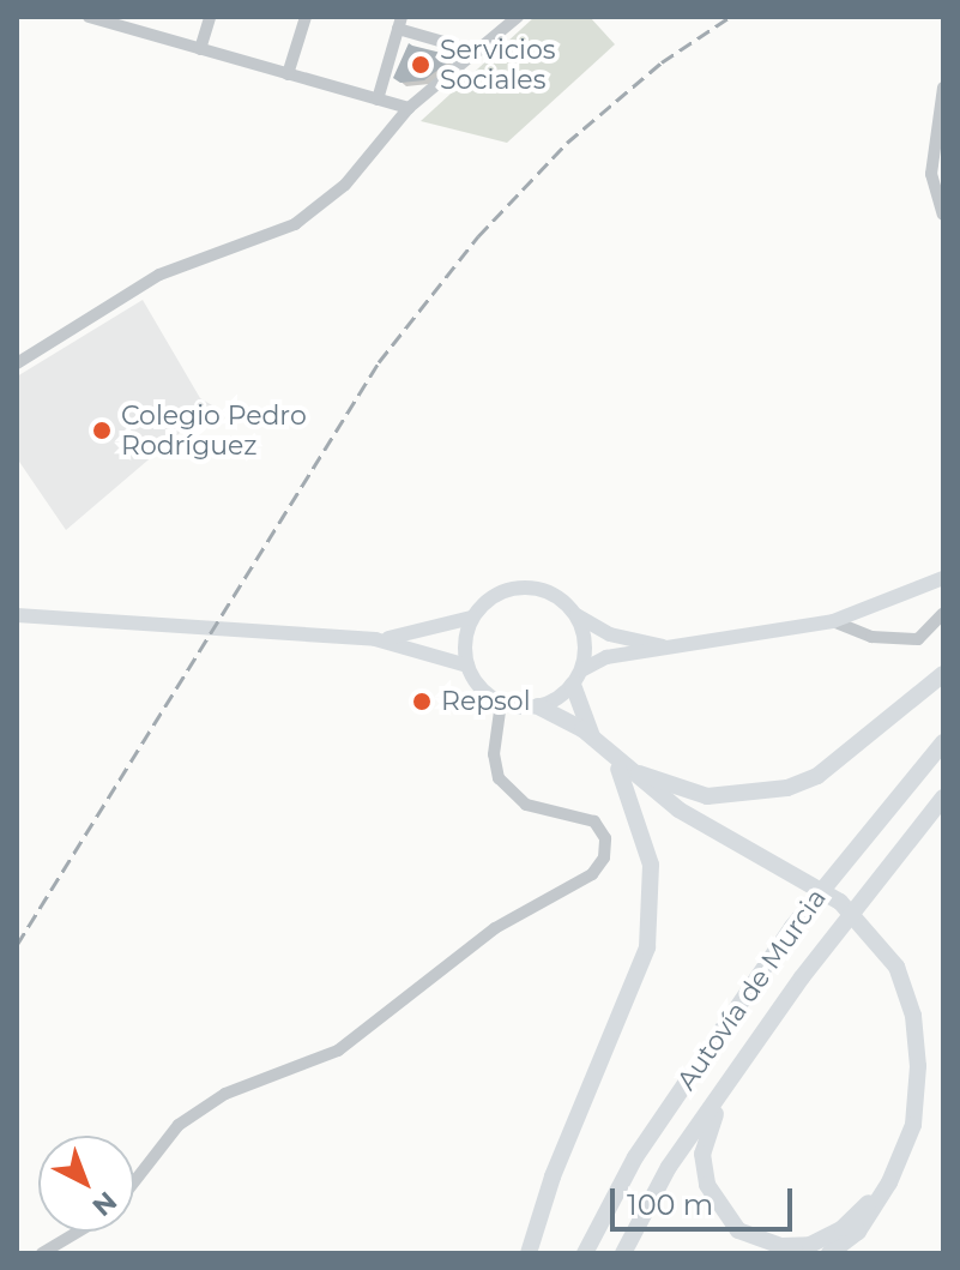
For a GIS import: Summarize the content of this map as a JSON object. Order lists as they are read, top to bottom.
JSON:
{
  "streets": {
    "highway": ["Autovía de Murcia"]
  },
  "places": ["Servicios Sociales", "Colegio Pedro Rodríguez", "Repsol"],
  "scale_bar": "100 m",
  "north": "bottom right"
}
